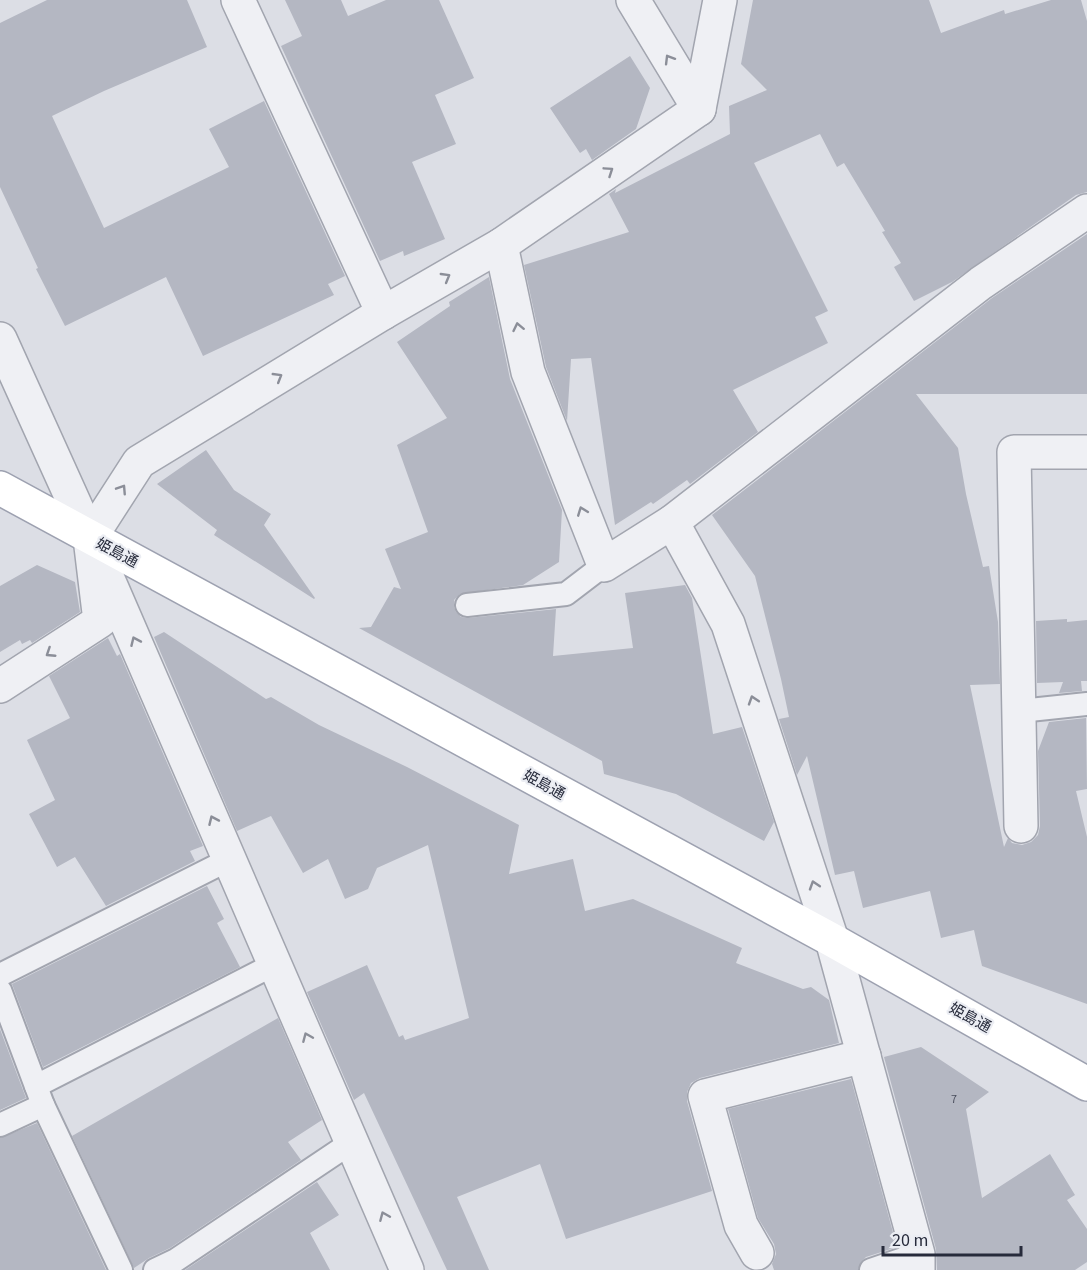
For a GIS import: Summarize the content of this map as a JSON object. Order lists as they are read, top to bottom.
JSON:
{
  "streets": {
    "main road": ["姫島通"]
  },
  "house_numbers": ["7"],
  "scale_bar": "20 m"
}
